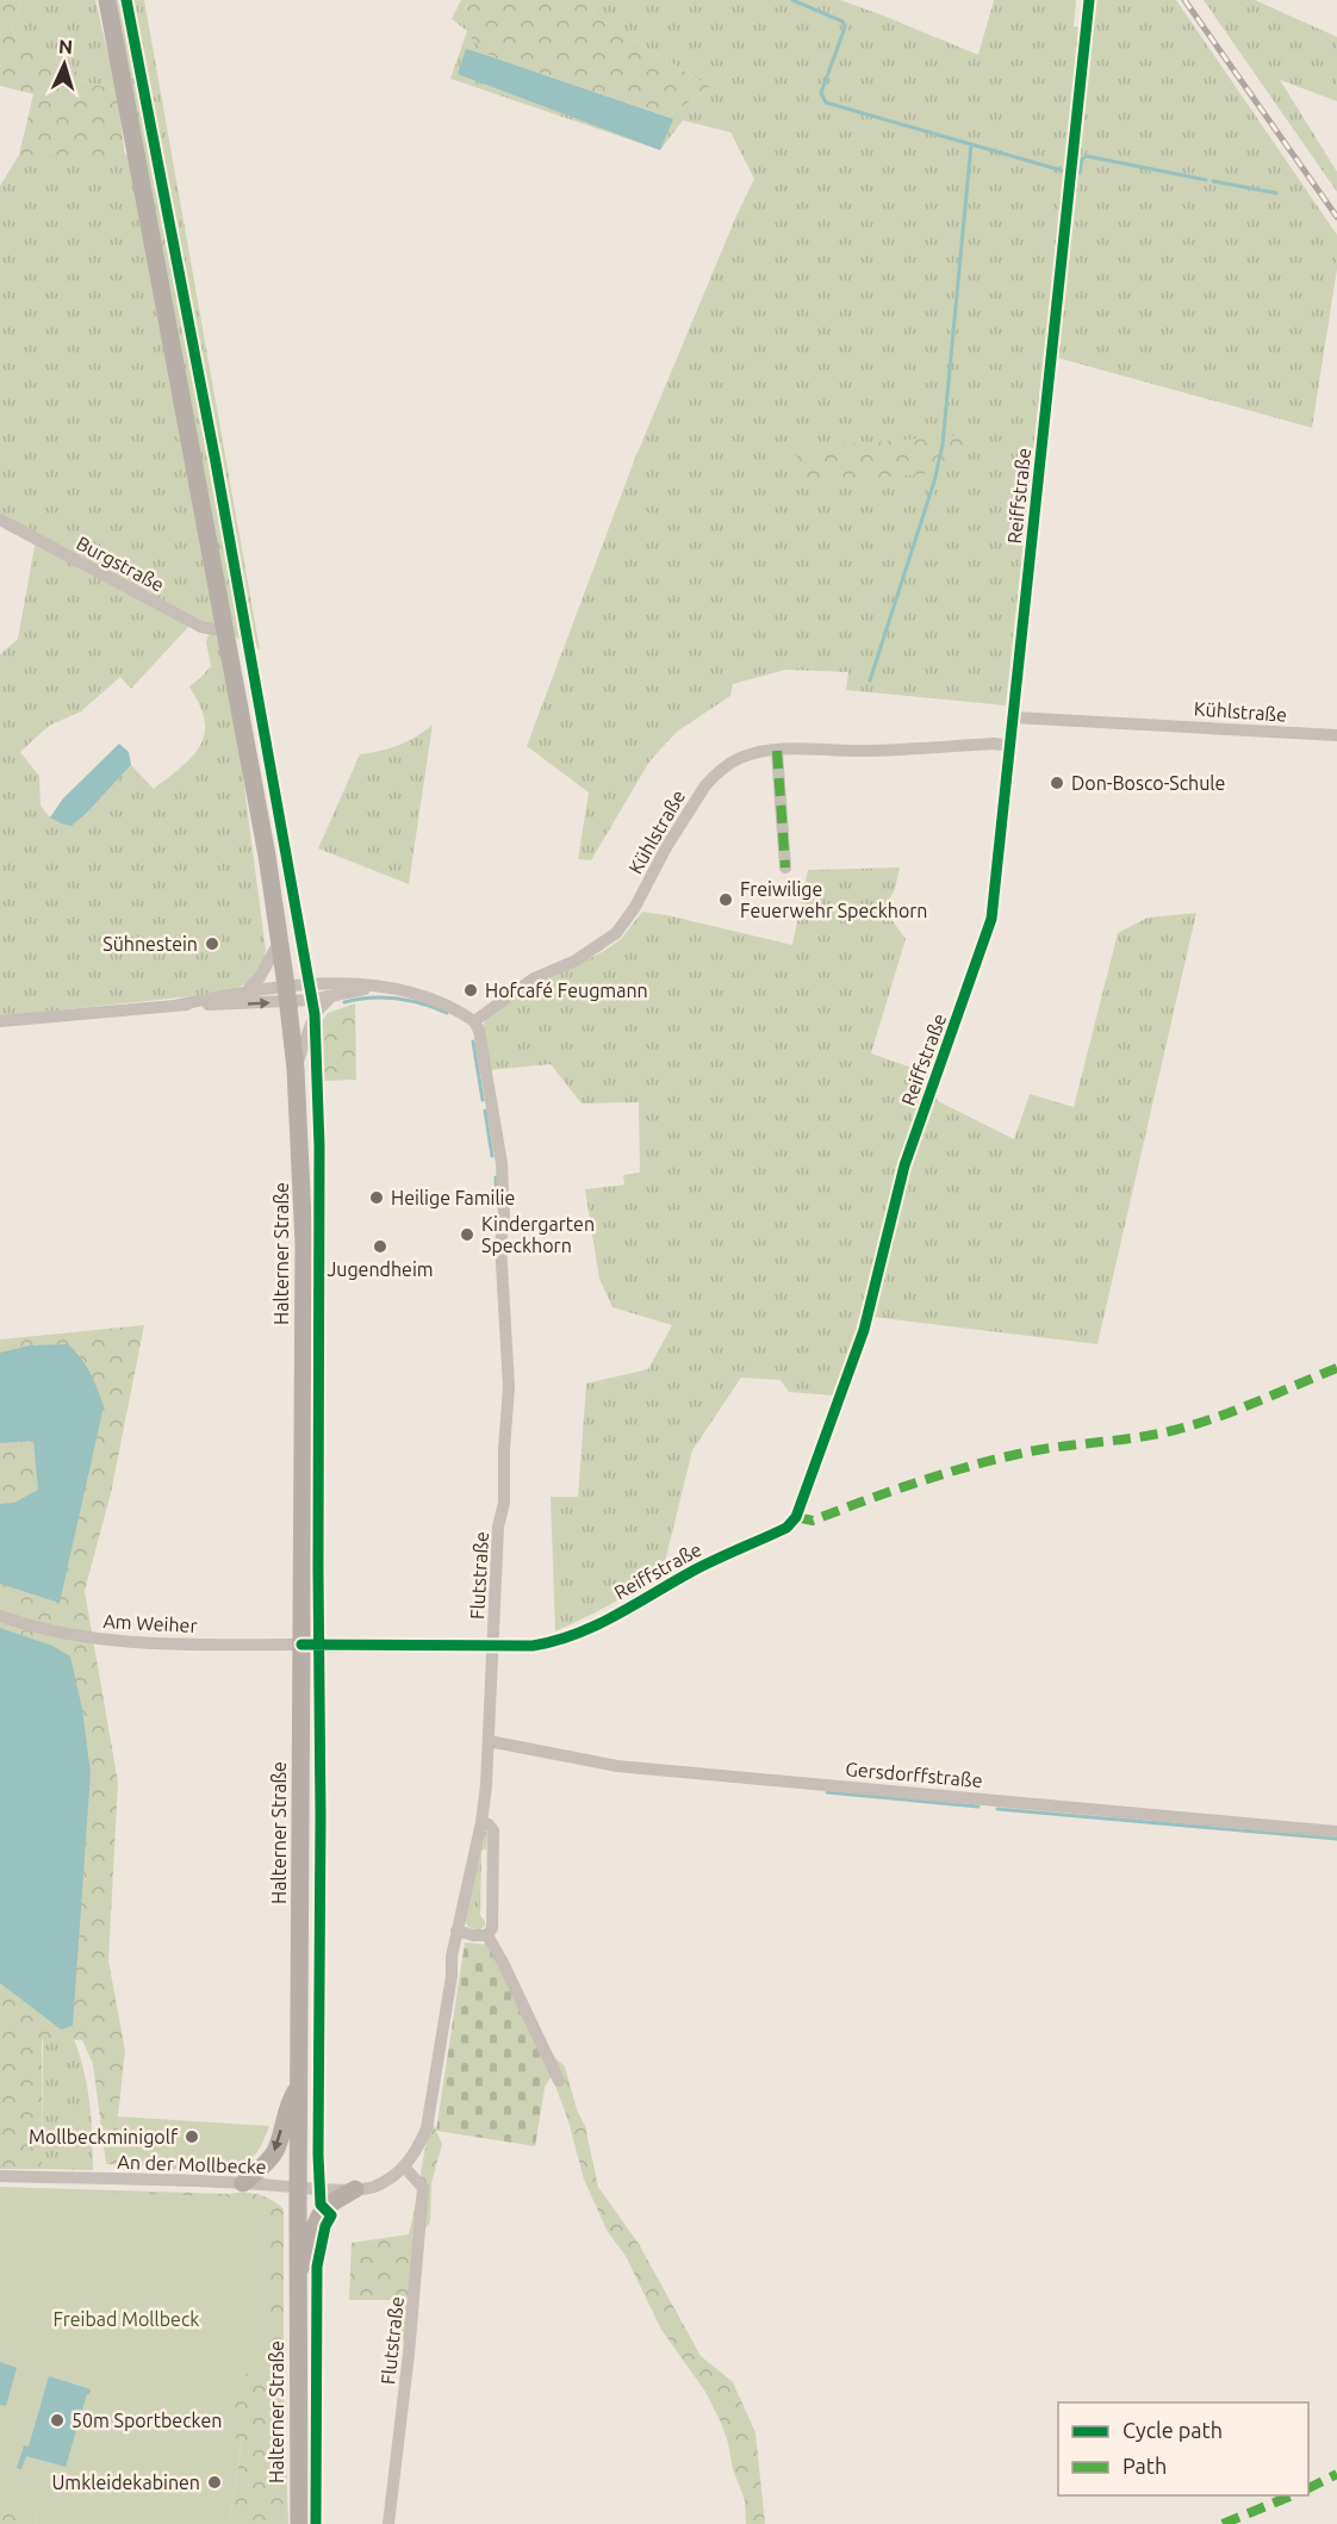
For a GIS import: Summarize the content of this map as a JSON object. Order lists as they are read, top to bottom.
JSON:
{
  "streets": {
    "main road": ["Halterner Straße"],
    "street": [
      "Reiffstraße",
      "Burgstraße",
      "Kühlstraße",
      "Flutstraße",
      "Am Weiher",
      "Gersdorffstraße",
      "An der Mollbecke"
    ]
  },
  "crossings": [
    ["Reiffstraße", "Kühlstraße"],
    ["Reiffstraße", "Flutstraße"],
    ["Burgstraße", "Halterner Straße"],
    ["Kühlstraße", "Flutstraße"],
    ["Halterner Straße", "Flutstraße"],
    ["Halterner Straße", "Am Weiher"],
    ["Halterner Straße", "An der Mollbecke"],
    ["Flutstraße", "Gersdorffstraße"],
    ["Flutstraße", "An der Mollbecke"]
  ],
  "parks": ["Freibad Mollbeck"],
  "places": [
    "Don-Bosco-Schule",
    "Freiwilige Feuerwehr Speckhorn",
    "Sühnestein",
    "Hofcafé Feugmann",
    "Heilige Familie",
    "Kindergarten Speckhorn",
    "Jugendheim",
    "Mollbeckminigolf",
    "50m Sportbecken",
    "Umkleidekabinen"
  ],
  "legend": ["Cycle path", "Path"],
  "north": "top"
}
